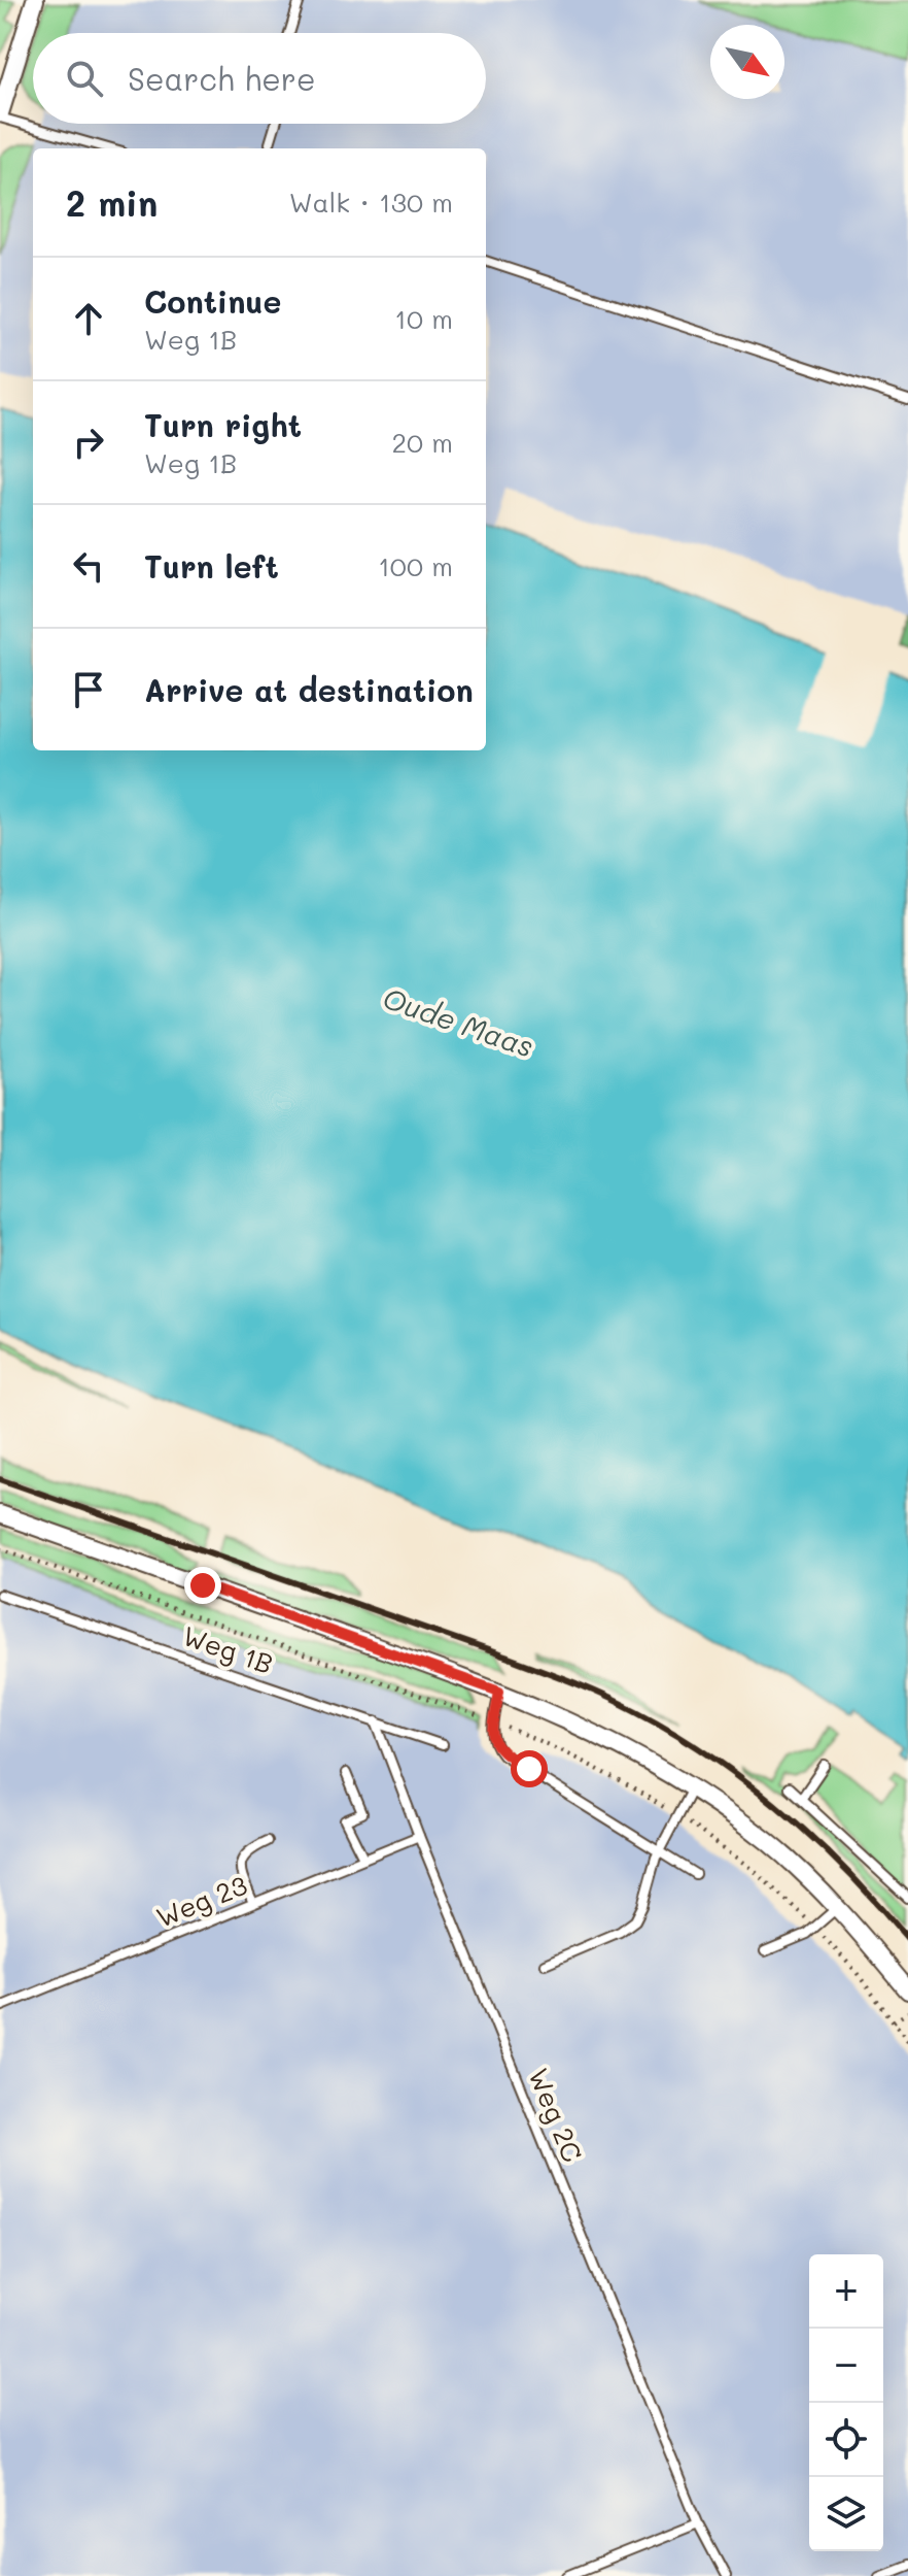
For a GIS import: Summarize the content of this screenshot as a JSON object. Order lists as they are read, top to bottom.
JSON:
{
  "streets": {
    "lane": ["Weg 1B", "Weg 23", "Weg 2C"]
  },
  "crossings": [
    ["Weg 1B", "Weg 2C"],
    ["Weg 23", "Weg 2C"]
  ],
  "water": ["Oude Maas"],
  "north": "bottom right",
  "page": {
    "search": "Search here",
    "heading": ["2 min", "Walk · 130 m"],
    "list": [
      ["Continue", "Weg 1B", "10 m"],
      ["Turn right", "Weg 1B", "20 m"],
      ["Turn left", "100 m"],
      "Arrive at destination"
    ],
    "map_buttons": ["+", "−"]
  }
}
